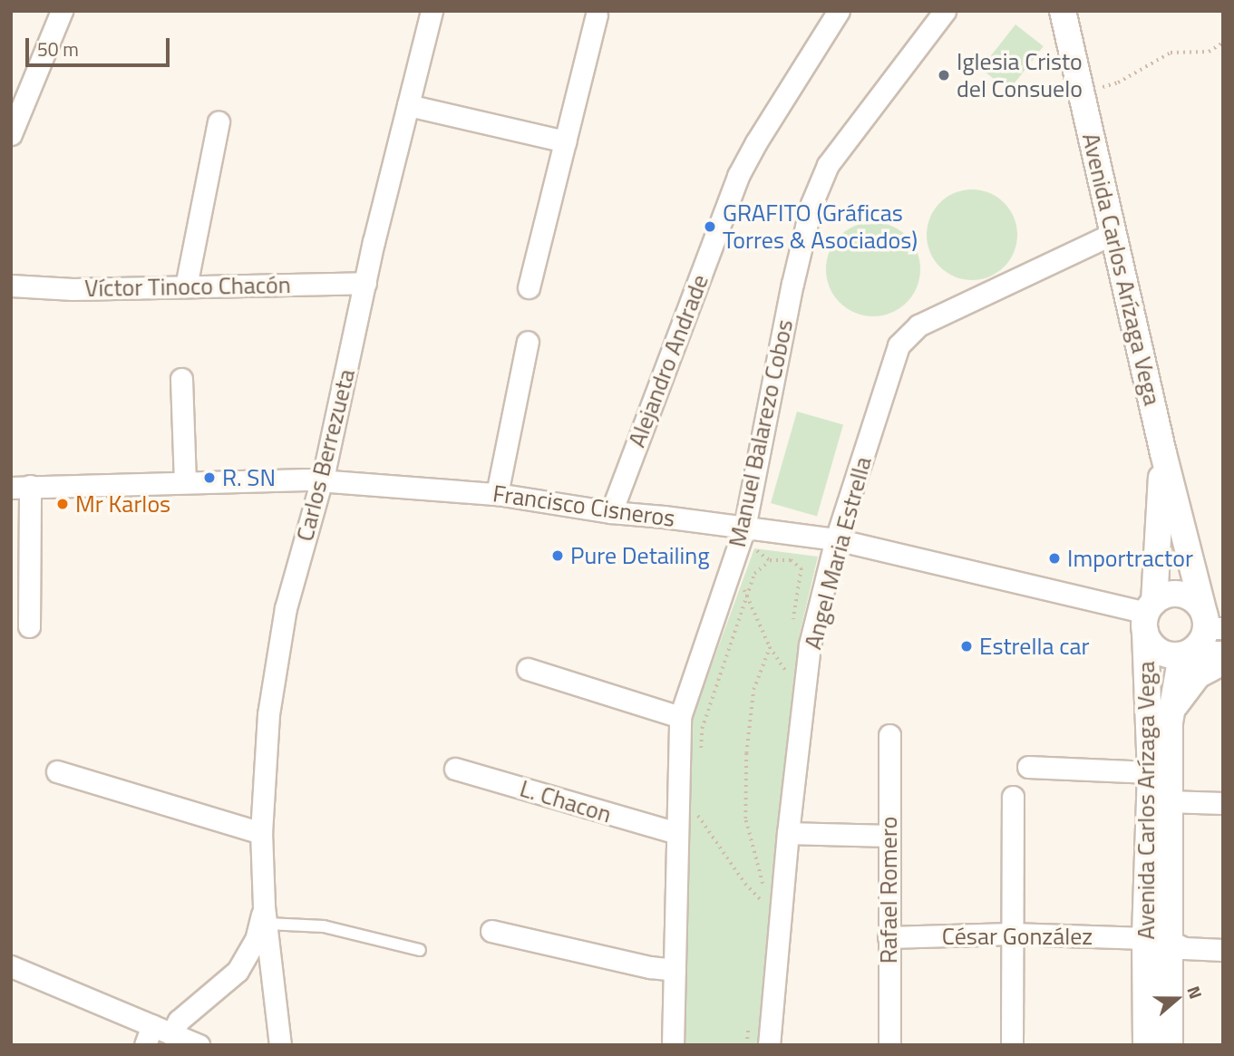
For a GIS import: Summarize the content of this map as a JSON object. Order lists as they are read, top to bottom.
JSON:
{
  "streets": {
    "street": [
      "Avenida Carlos Arízaga Vega",
      "Víctor Tinoco Chacón",
      "Alejandro Andrade",
      "Manuel Balarezo Cobos",
      "Carlos Berrezueta",
      "Francisco Cisneros",
      "Angel Maria Estrella",
      "L. Chacon",
      "Rafael Romero",
      "César González"
    ]
  },
  "crossings": [
    ["Avenida Carlos Arízaga Vega", "Francisco Cisneros"],
    ["Avenida Carlos Arízaga Vega", "Angel Maria Estrella"],
    ["Avenida Carlos Arízaga Vega", "César González"],
    ["Víctor Tinoco Chacón", "Carlos Berrezueta"],
    ["Alejandro Andrade", "Francisco Cisneros"],
    ["Manuel Balarezo Cobos", "Francisco Cisneros"],
    ["Manuel Balarezo Cobos", "L. Chacon"],
    ["Carlos Berrezueta", "Francisco Cisneros"],
    ["Francisco Cisneros", "Angel Maria Estrella"],
    ["Rafael Romero", "César González"]
  ],
  "places": [
    "Iglesia Cristo del Consuelo",
    "GRAFITO (Gráficas Torres & Asociados)",
    "R. SN",
    "Mr Karlos",
    "Pure Detailing",
    "Importractor",
    "Estrella car"
  ],
  "scale_bar": "50 m",
  "north": "right"
}
